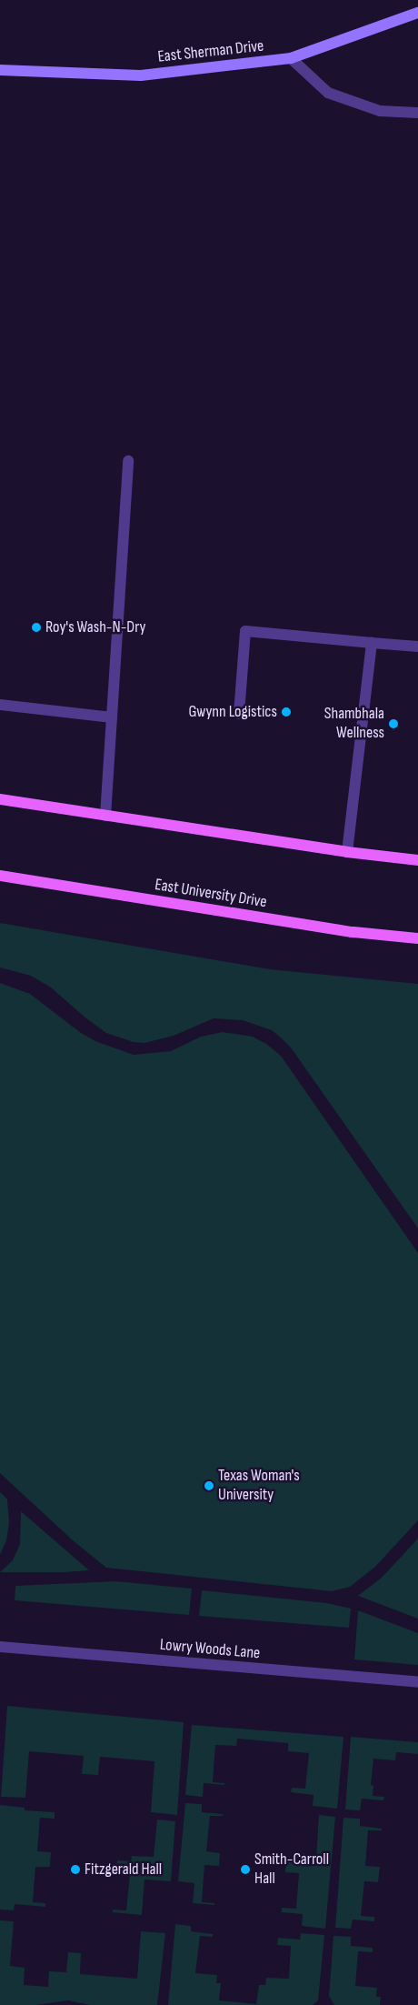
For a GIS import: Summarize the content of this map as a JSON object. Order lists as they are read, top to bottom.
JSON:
{
  "streets": {
    "main road": ["East Sherman Drive", "East University Drive"],
    "street": ["Lowry Woods Lane"]
  },
  "places": [
    "Roy's Wash-N-Dry",
    "Gwynn Logistics",
    "Shambhala Wellness",
    "Texas Woman's University",
    "Fitzgerald Hall",
    "Smith-Carroll Hall"
  ]
}
